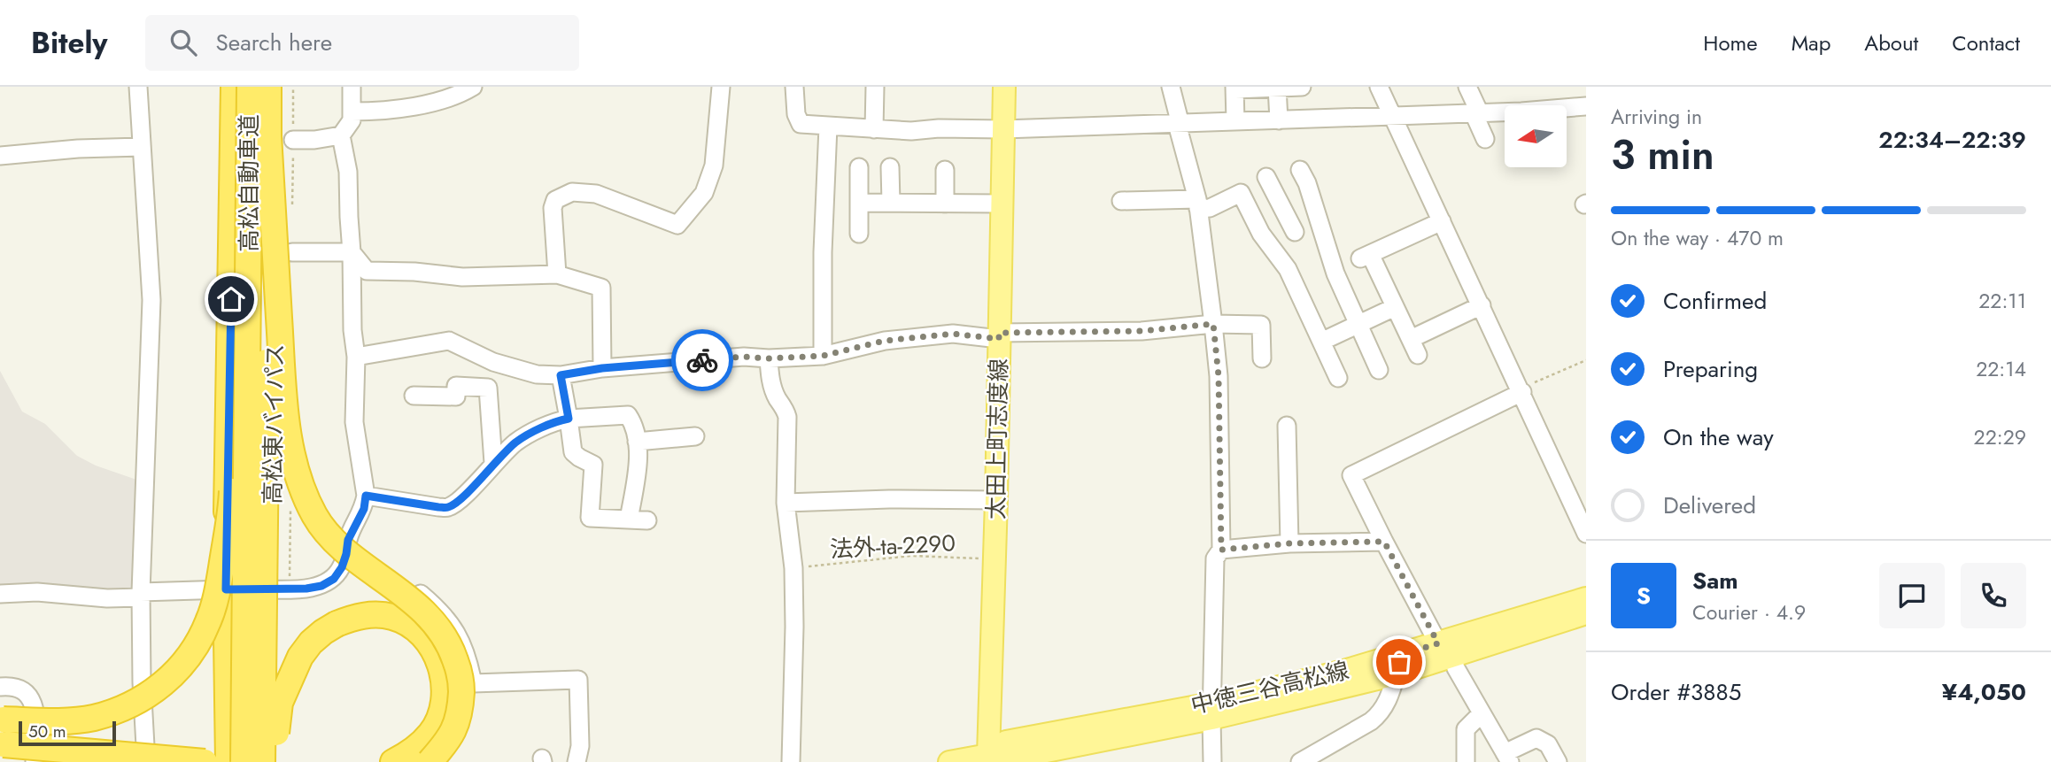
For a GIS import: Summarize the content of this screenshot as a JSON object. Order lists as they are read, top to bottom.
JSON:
{
  "streets": {
    "highway": ["高松自動車道", "高松東バイパス"],
    "main road": ["太田上町志度線", "中徳三谷高松線"],
    "path": ["法外-ta-2290"]
  },
  "crossings": [
    ["高松自動車道", "高松東バイパス"],
    ["太田上町志度線", "法外-ta-2290"],
    ["太田上町志度線", "中徳三谷高松線"]
  ],
  "scale_bar": "50 m",
  "north": "left",
  "page": {
    "header": "Bitely",
    "search": "Search here",
    "nav": [
      "Home",
      "Map",
      "About",
      "Contact"
    ],
    "heading": ["3 min", "Arriving in", "22:34–22:39"],
    "panel": [
      "Sam",
      "Courier · 4.9",
      "Order #3885",
      "¥4,050"
    ],
    "bar": "On the way · 470 m",
    "list": [
      ["Confirmed", "22:11"],
      ["Preparing", "22:14"],
      ["On the way", "22:29"],
      "Delivered"
    ],
    "round": "S",
    "scale": "50 m"
  }
}
